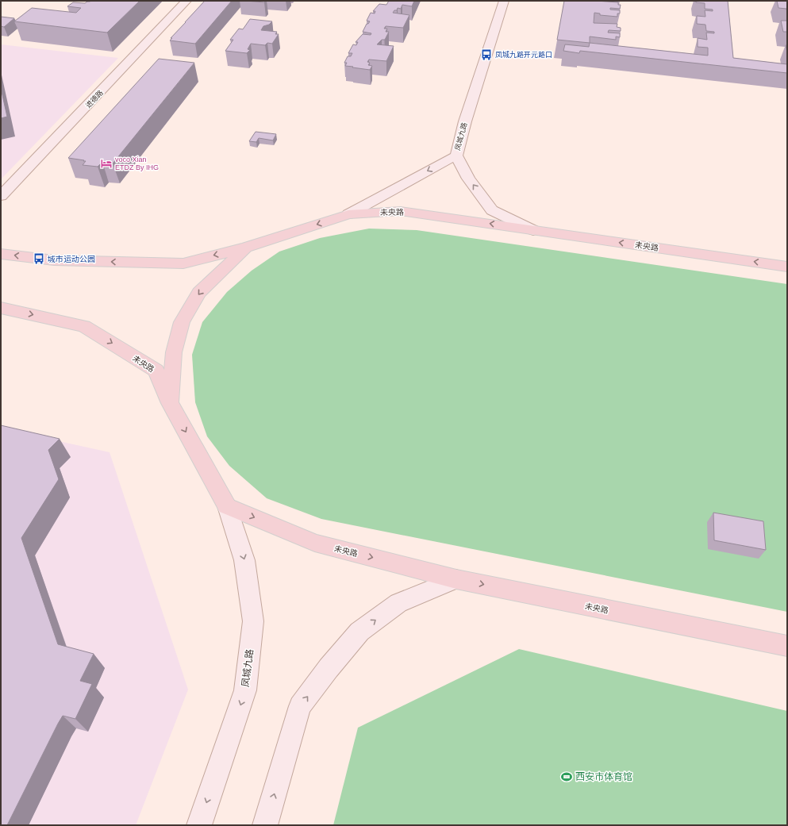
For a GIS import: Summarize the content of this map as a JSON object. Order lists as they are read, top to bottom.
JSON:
{
  "streets": {
    "main road": ["未央路"],
    "street": ["进德路", "凤城九路"]
  },
  "crossings": [
    ["凤城九路", "未央路"]
  ],
  "one_way": ["凤城九路"],
  "places": {
    "bus stop": ["凤城九路开元路口", "城市运动公园"],
    "hotel": ["voco Xian ETDZ By IHG"],
    "sports": ["西安市体育馆"]
  }
}
